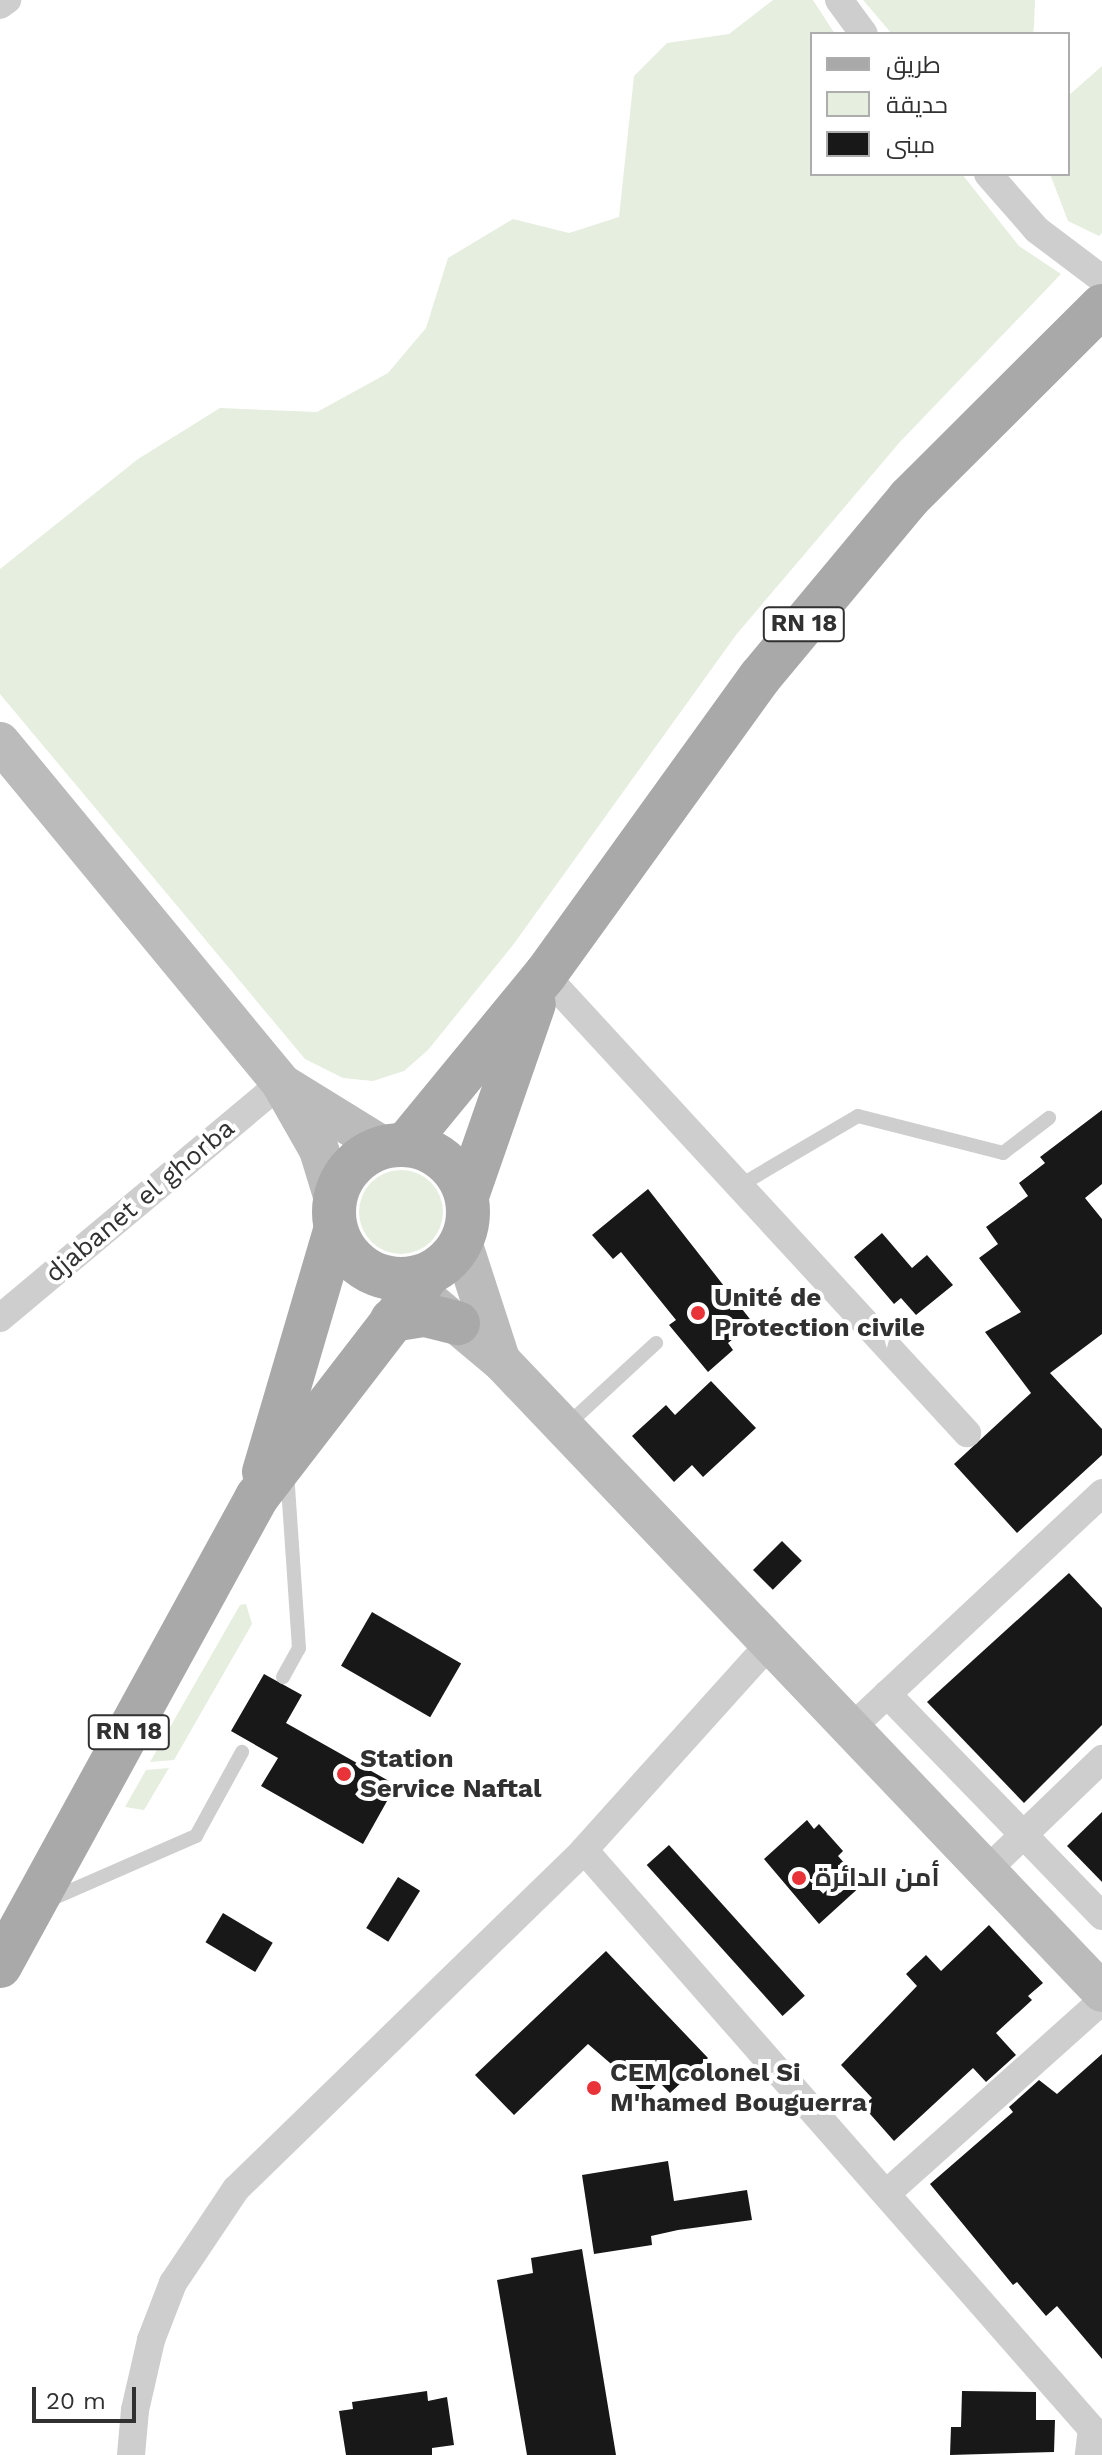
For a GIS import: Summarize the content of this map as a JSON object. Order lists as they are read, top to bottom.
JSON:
{
  "streets": {
    "main road": ["RN 18"],
    "street": ["djabanet el ghorba"]
  },
  "places": [
    "Unité de Protection civile",
    "Station Service Naftal",
    "أمن الدائرة",
    "CEM colonel Si M'hamed Bouguerra"
  ],
  "legend": ["طريق", "حديقة", "مبنى"],
  "scale_bar": "20 m"
}
